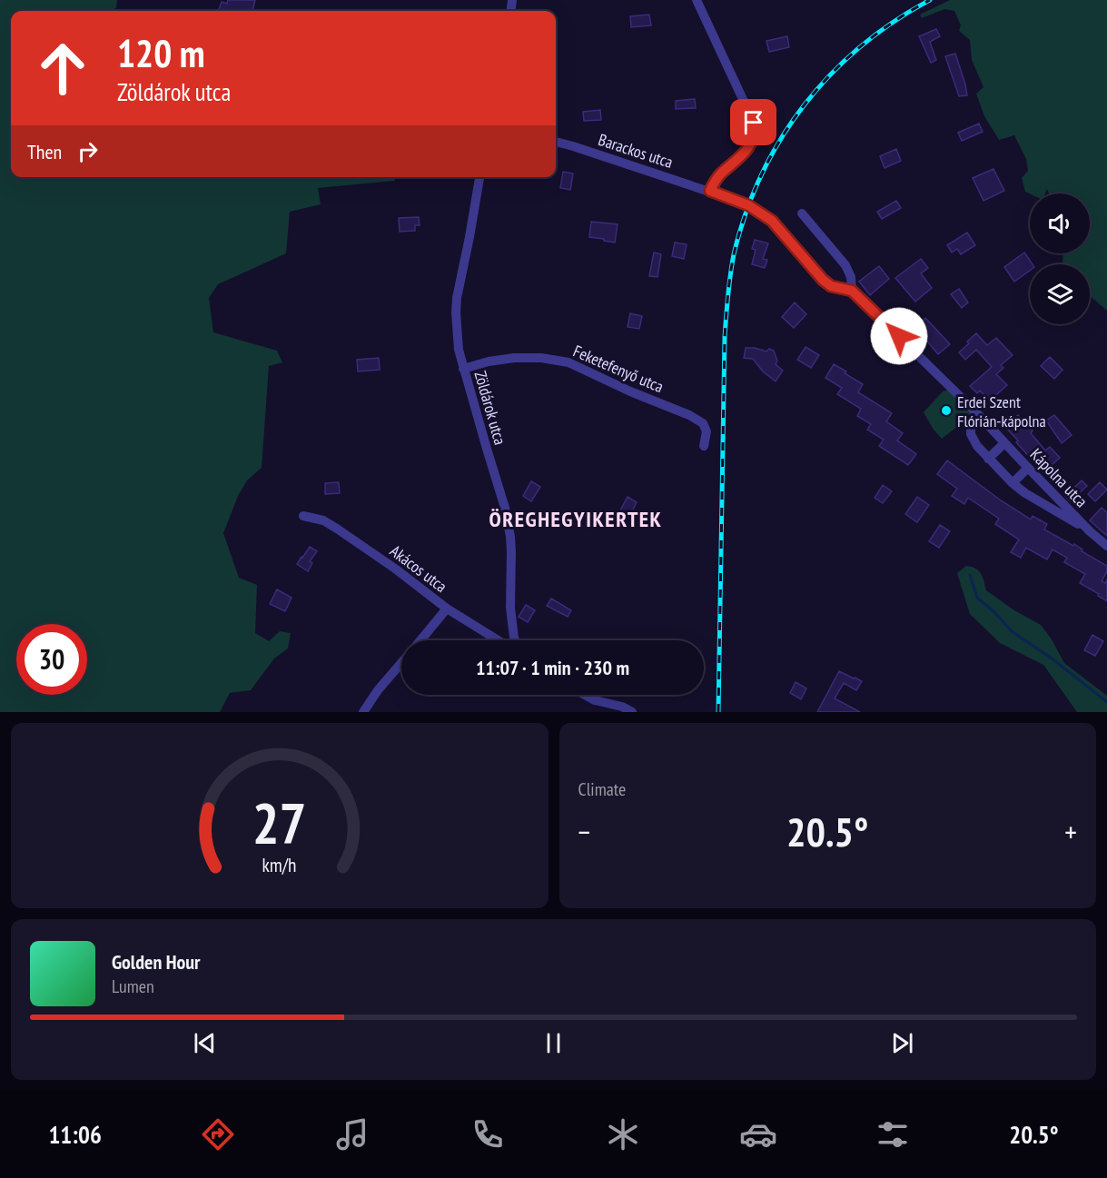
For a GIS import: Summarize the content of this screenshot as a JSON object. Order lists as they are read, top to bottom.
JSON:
{
  "streets": {
    "street": [
      "Barackos utca",
      "Feketefenyő utca",
      "Zöldárok utca",
      "Kápolna utca",
      "Akácos utca"
    ]
  },
  "crossings": [
    ["Barackos utca", "Kápolna utca"],
    ["Feketefenyő utca", "Zöldárok utca"]
  ],
  "districts": ["ÖREGHEGYIKERTEK"],
  "places": ["Erdei Szent Flórián-kápolna"],
  "page": {
    "turn": ["120 m", "Zöldárok utca"],
    "then": "Then",
    "limit": "30",
    "trip": "11:07 · 1 min · 230 m",
    "tile": "Climate",
    "heat": ["−", "20.5°", "+"],
    "song": ["Golden Hour", "Lumen"],
    "tabs": ["11:06", "20.5°"],
    "gauge": ["27", "km/h"]
  }
}
